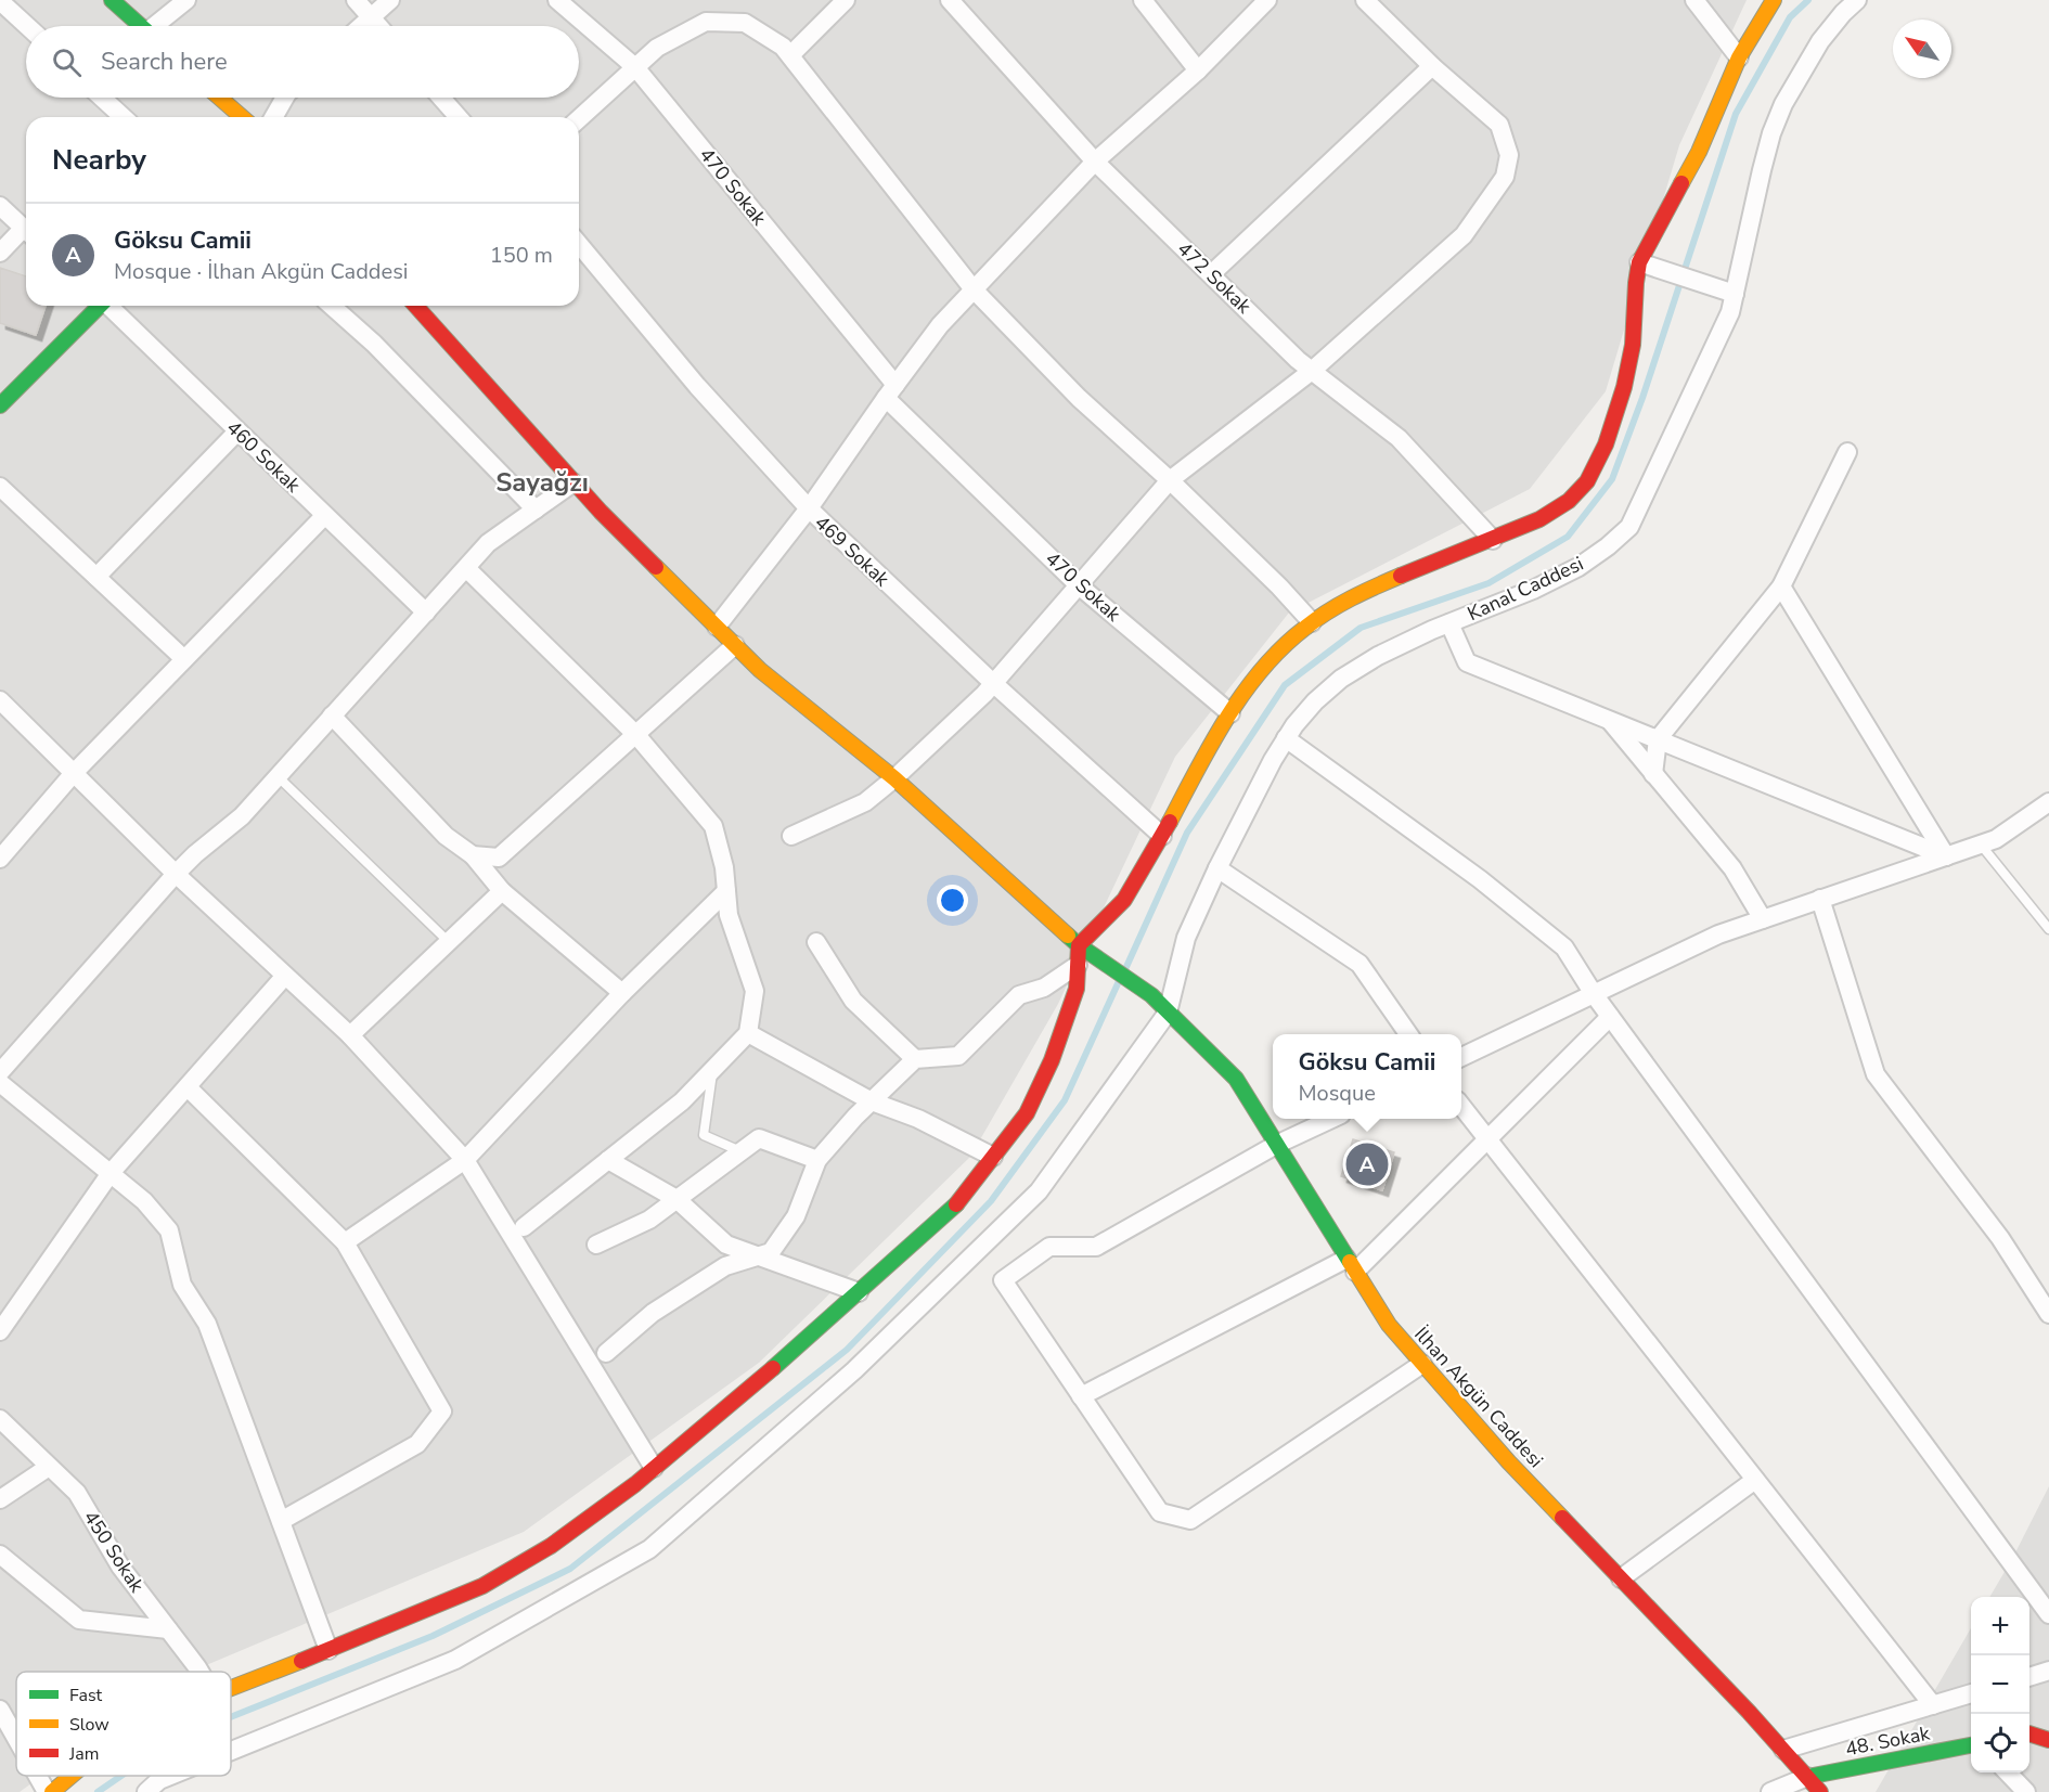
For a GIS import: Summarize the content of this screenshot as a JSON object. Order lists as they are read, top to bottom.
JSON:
{
  "streets": {
    "street": [
      "470 Sokak",
      "472 Sokak",
      "460 Sokak",
      "469 Sokak",
      "Kanal Caddesi",
      "İlhan Akgün Caddesi",
      "450 Sokak",
      "48. Sokak"
    ]
  },
  "crossings": [
    ["Kanal Caddesi", "İlhan Akgün Caddesi"],
    ["İlhan Akgün Caddesi", "48. Sokak"]
  ],
  "districts": ["Sayağzı"],
  "legend": ["Fast", "Slow", "Jam"],
  "north": "top left",
  "page": {
    "search": "Search here",
    "heading": "Nearby",
    "list": [
      {
        "mark": "A",
        "name": "Göksu Camii",
        "note": "Mosque · İlhan Akgün Caddesi",
        "value": "150 m"
      }
    ],
    "popup": ["Göksu Camii", "Mosque"],
    "pins": "A",
    "map_buttons": ["+", "−"]
  }
}
